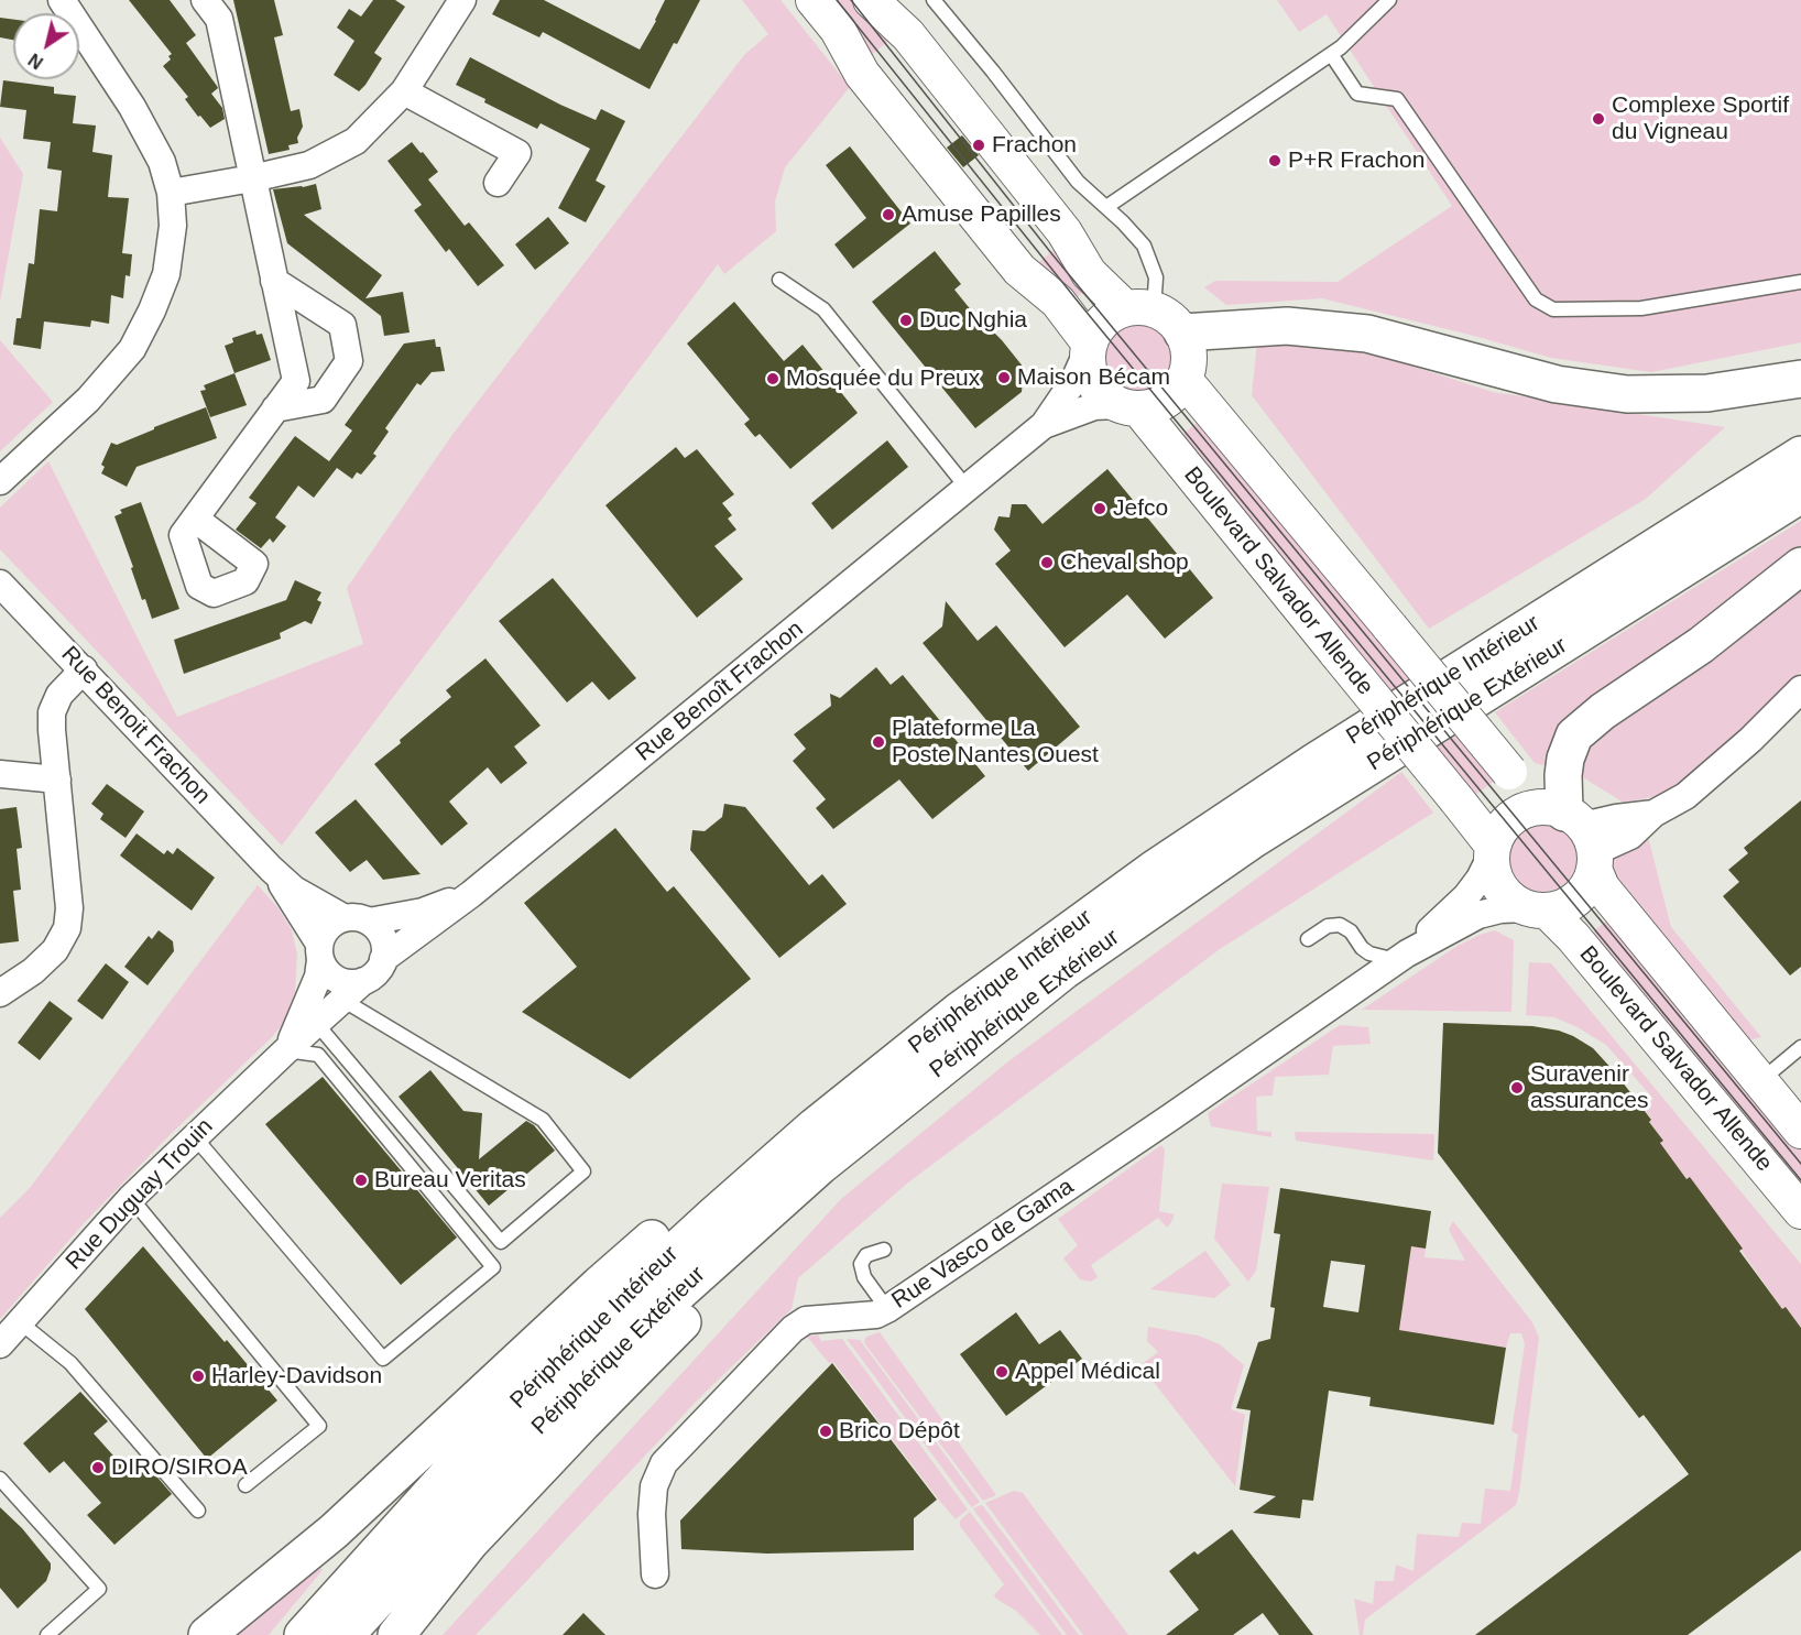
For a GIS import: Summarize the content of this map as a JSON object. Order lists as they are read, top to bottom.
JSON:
{
  "streets": {
    "highway": ["Périphérique Intérieur", "Périphérique Extérieur"],
    "street": [
      "Boulevard Salvador Allende",
      "Rue Benoît Frachon",
      "Rue Benoit Frachon",
      "Rue Duguay Trouin",
      "Rue Vasco de Gama"
    ]
  },
  "crossings": [
    ["Boulevard Salvador Allende", "Rue Vasco de Gama"],
    ["Rue Benoit Frachon", "Rue Duguay Trouin"]
  ],
  "places": [
    "Complexe Sportif du Vigneau",
    "Frachon",
    "P+R Frachon",
    "Amuse Papilles",
    "Duc Nghia",
    "Maison Bécam",
    "Mosquée du Preux",
    "Jefco",
    "Cheval shop",
    "Plateforme La Poste Nantes Ouest",
    "Suravenir assurances",
    "Bureau Veritas",
    "Appel Médical",
    "Harley-Davidson",
    "Brico Dépôt",
    "DIRO/SIROA"
  ],
  "north": "bottom left"
}
